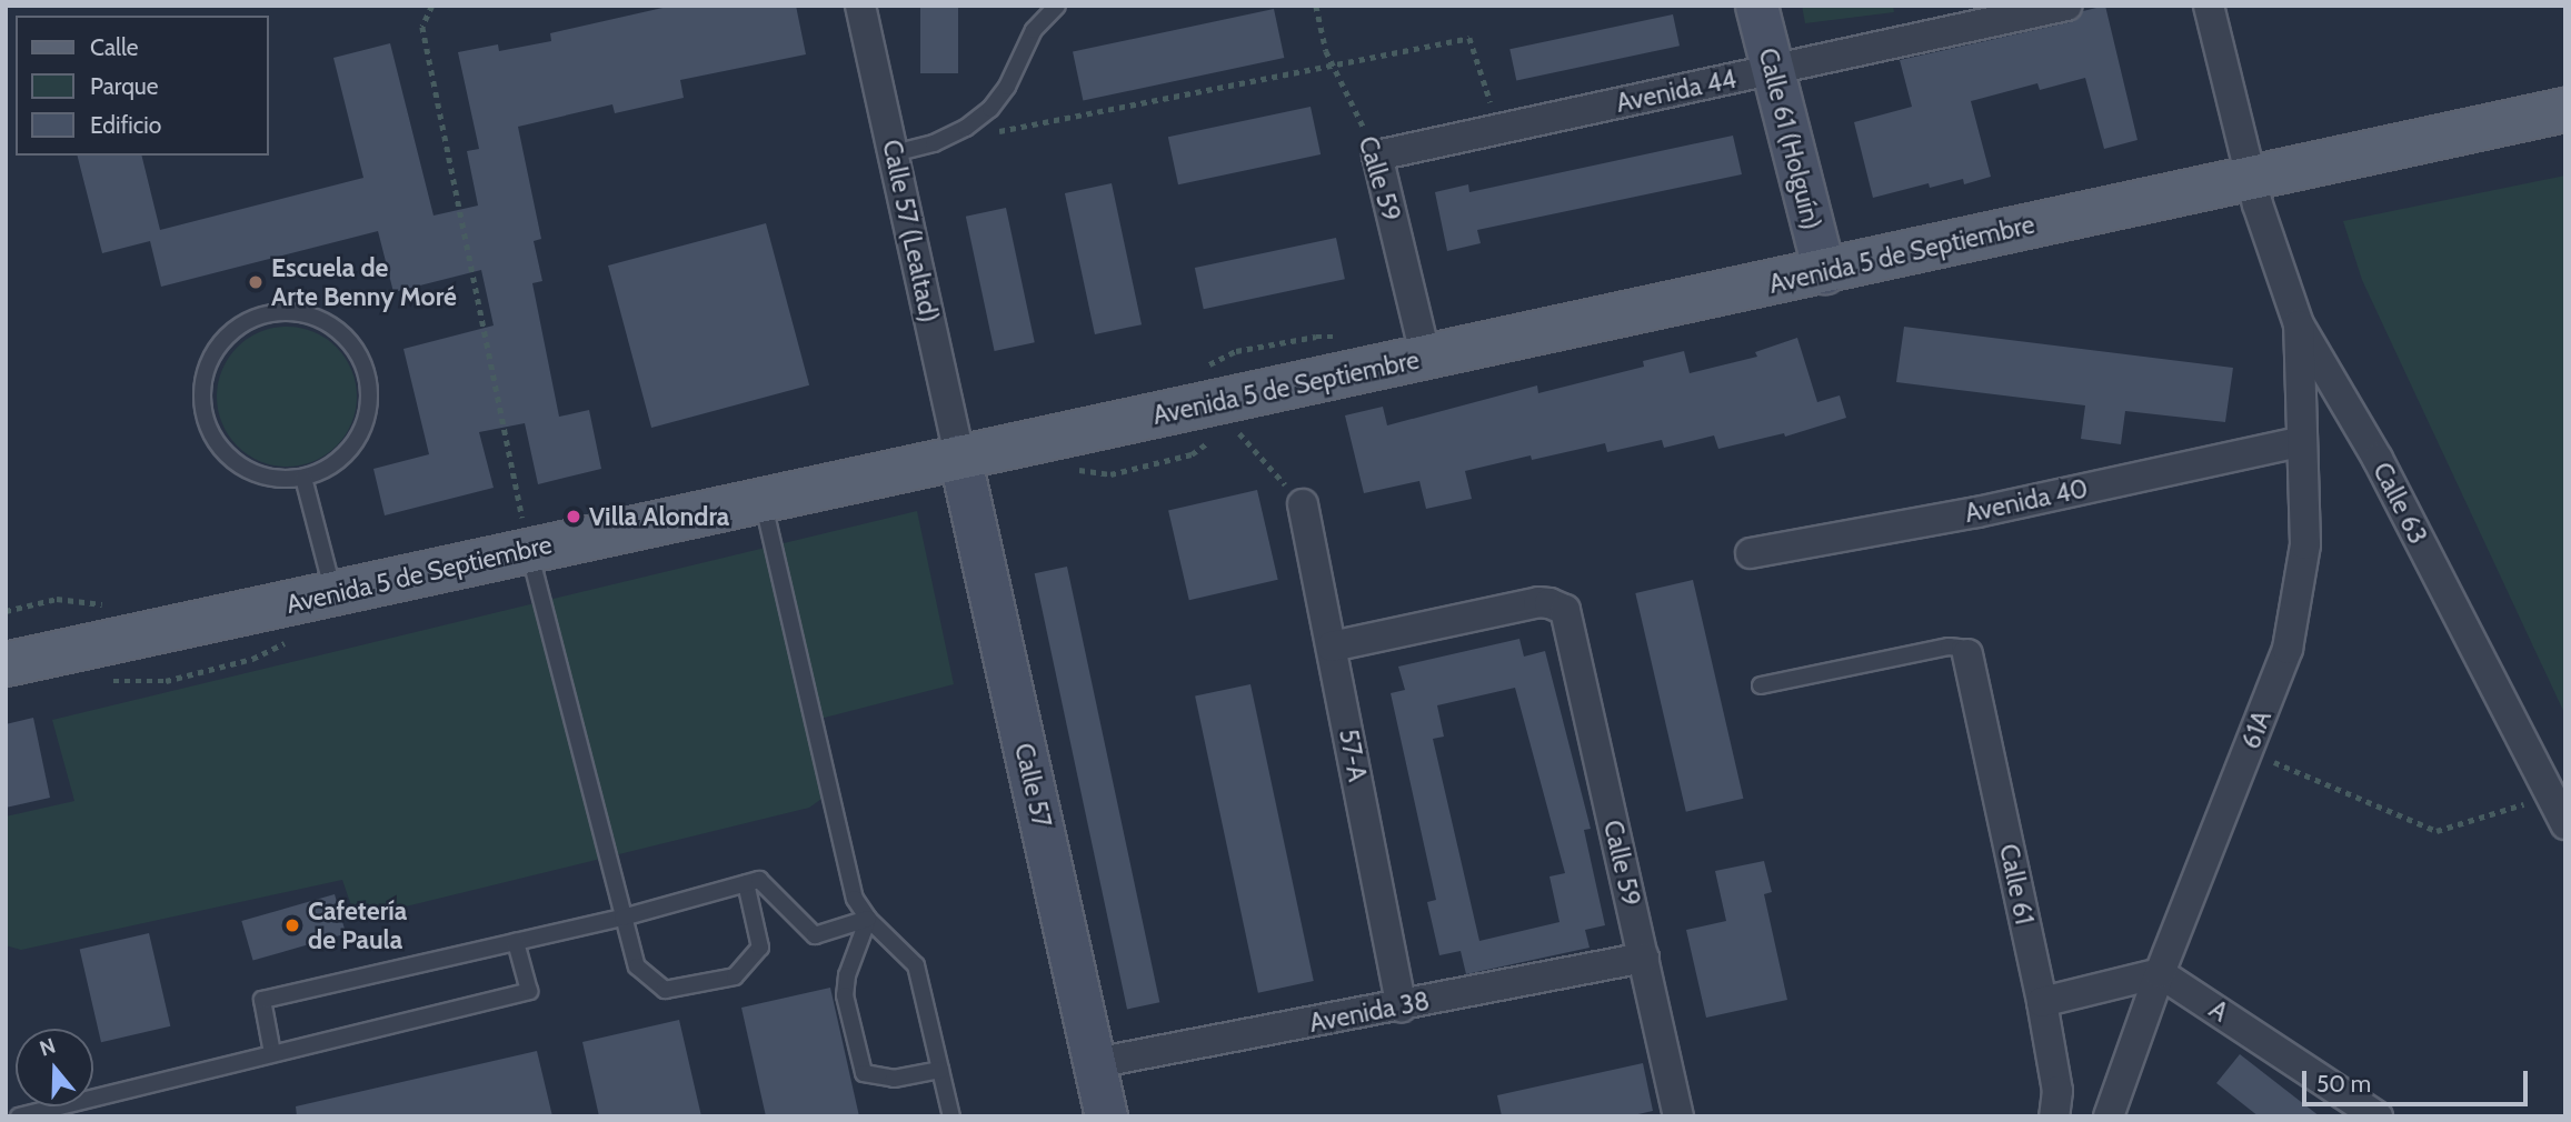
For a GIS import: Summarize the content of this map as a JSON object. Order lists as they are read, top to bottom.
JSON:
{
  "streets": {
    "main road": ["Avenida 5 de Septiembre"],
    "street": [
      "Avenida 44",
      "Calle 61 (Holguín)",
      "Calle 59",
      "Calle 57 (Lealtad)",
      "Avenida 40",
      "Calle 63",
      "61A",
      "57-A",
      "Calle 57",
      "Calle 61",
      "A",
      "Avenida 38"
    ]
  },
  "crossings": [
    ["Avenida 44", "Calle 61 (Holguín)"],
    ["Avenida 44", "Calle 59"],
    ["Calle 61 (Holguín)", "Avenida 5 de Septiembre"],
    ["Calle 59", "Avenida 5 de Septiembre"],
    ["Calle 59", "57-A"],
    ["Calle 59", "Avenida 38"],
    ["Calle 57 (Lealtad)", "Avenida 5 de Septiembre"],
    ["Calle 57 (Lealtad)", "Calle 57"],
    ["Avenida 5 de Septiembre", "Calle 63"],
    ["Avenida 5 de Septiembre", "Calle 57"],
    ["Avenida 40", "61A"],
    ["Calle 63", "61A"],
    ["61A", "A"],
    ["57-A", "Avenida 38"],
    ["Calle 57", "Avenida 38"]
  ],
  "places": ["Escuela de Arte Benny Moré", "Villa Alondra", "Cafetería de Paula"],
  "legend": ["Calle", "Parque", "Edificio"],
  "scale_bar": "50 m",
  "north": "top"
}
